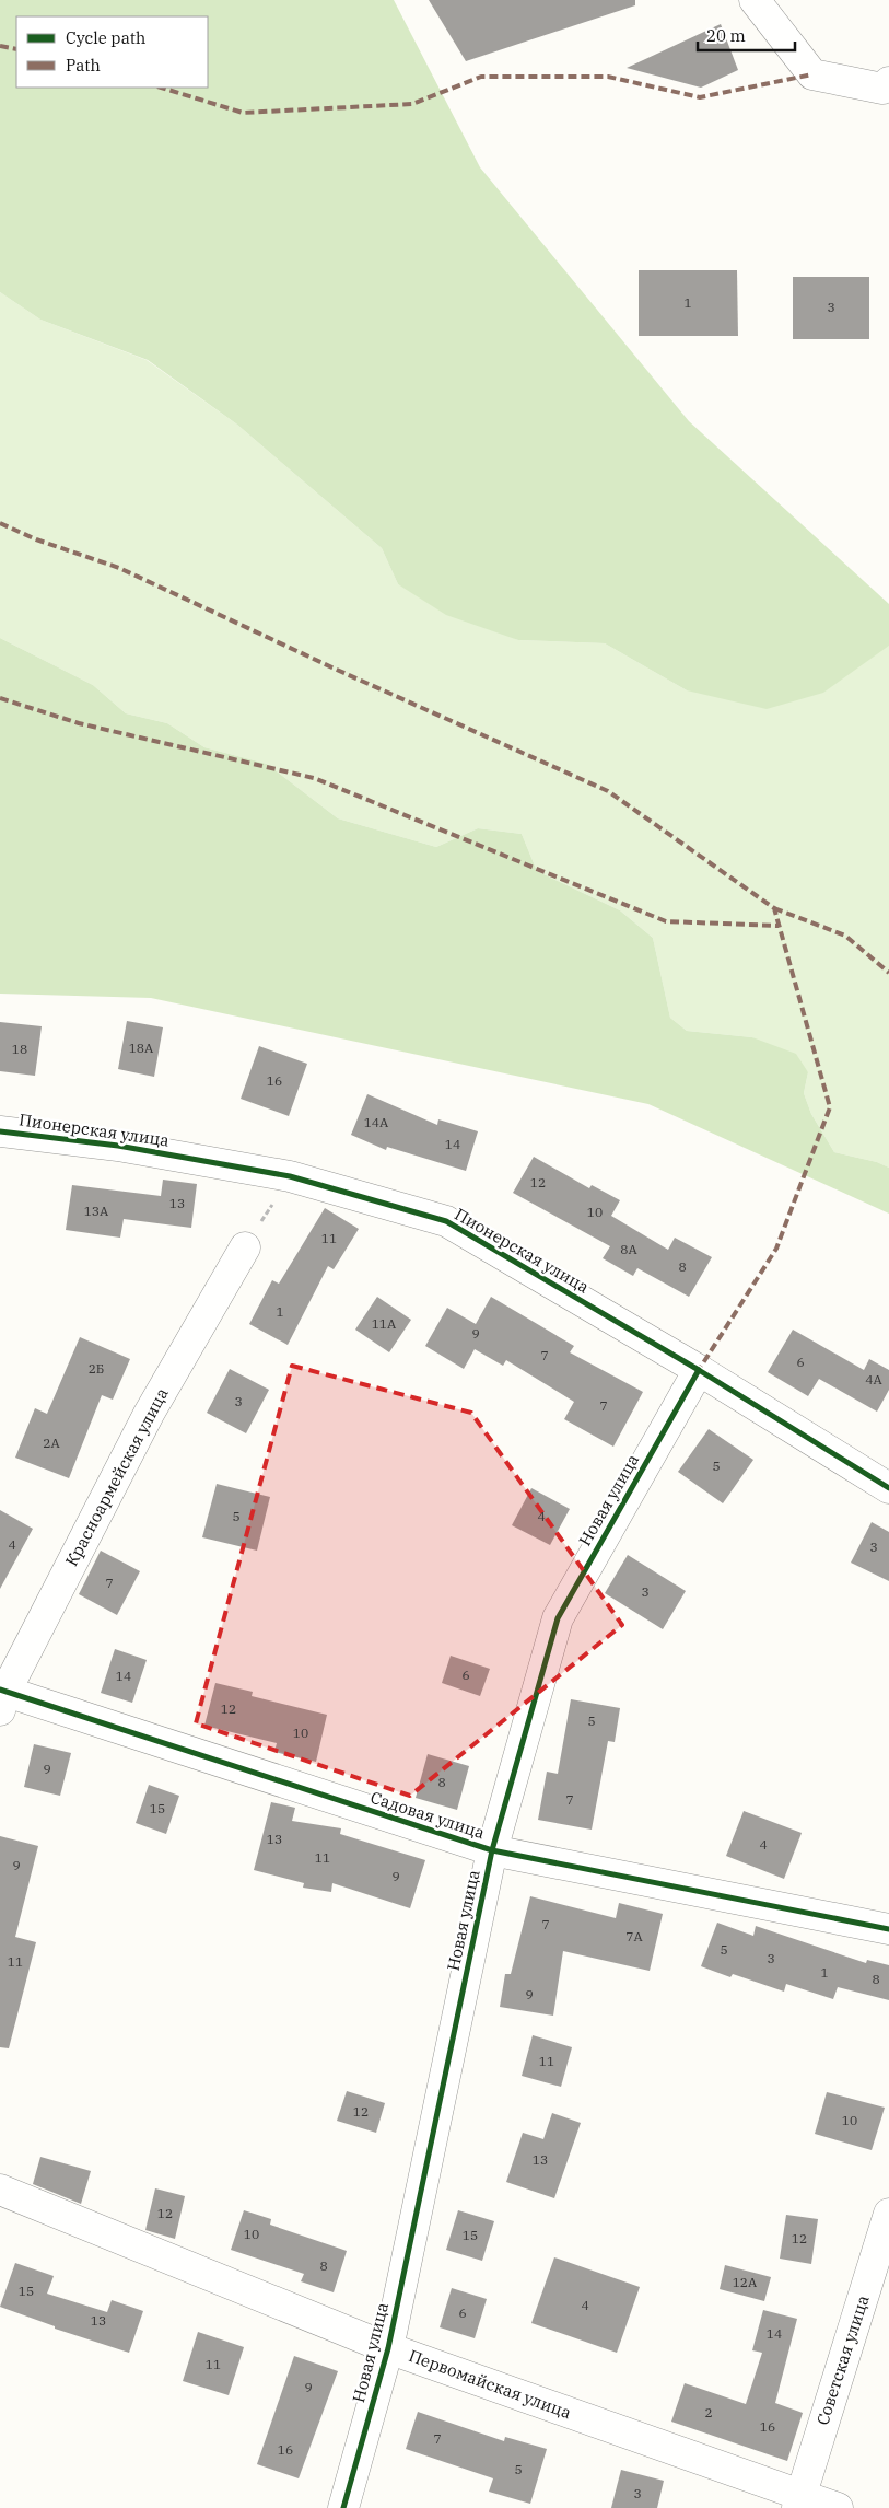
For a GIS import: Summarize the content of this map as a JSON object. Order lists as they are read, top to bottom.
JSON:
{
  "streets": {
    "street": [
      "Пионерская улица",
      "Красноармейская улица",
      "Новая улица",
      "Садовая улица",
      "Советская улица",
      "Первомайская улица"
    ]
  },
  "crossings": [
    ["Пионерская улица", "Новая улица"],
    ["Красноармейская улица", "Садовая улица"],
    ["Новая улица", "Садовая улица"],
    ["Новая улица", "Первомайская улица"],
    ["Советская улица", "Первомайская улица"]
  ],
  "house_numbers": [
    "1",
    "3",
    "18А",
    "18",
    "16",
    "14А",
    "14",
    "12",
    "13",
    "13А",
    "10",
    "11",
    "8А",
    "8",
    "1",
    "11А",
    "9",
    "7",
    "6",
    "2Б",
    "4А",
    "3",
    "7",
    "2А",
    "5",
    "5",
    "4",
    "4",
    "3",
    "7",
    "3",
    "6",
    "14",
    "12",
    "5",
    "10",
    "9",
    "8",
    "7",
    "15",
    "13",
    "4",
    "11",
    "9",
    "9",
    "7",
    "7А",
    "5",
    "3",
    "11",
    "1",
    "8",
    "9",
    "11",
    "12",
    "10",
    "13",
    "12",
    "10",
    "15",
    "12",
    "8",
    "12А",
    "15",
    "4",
    "6",
    "13",
    "14",
    "11",
    "9",
    "2",
    "16",
    "7",
    "16",
    "5",
    "3"
  ],
  "legend": ["Cycle path", "Path"],
  "scale_bar": "20 m"
}
